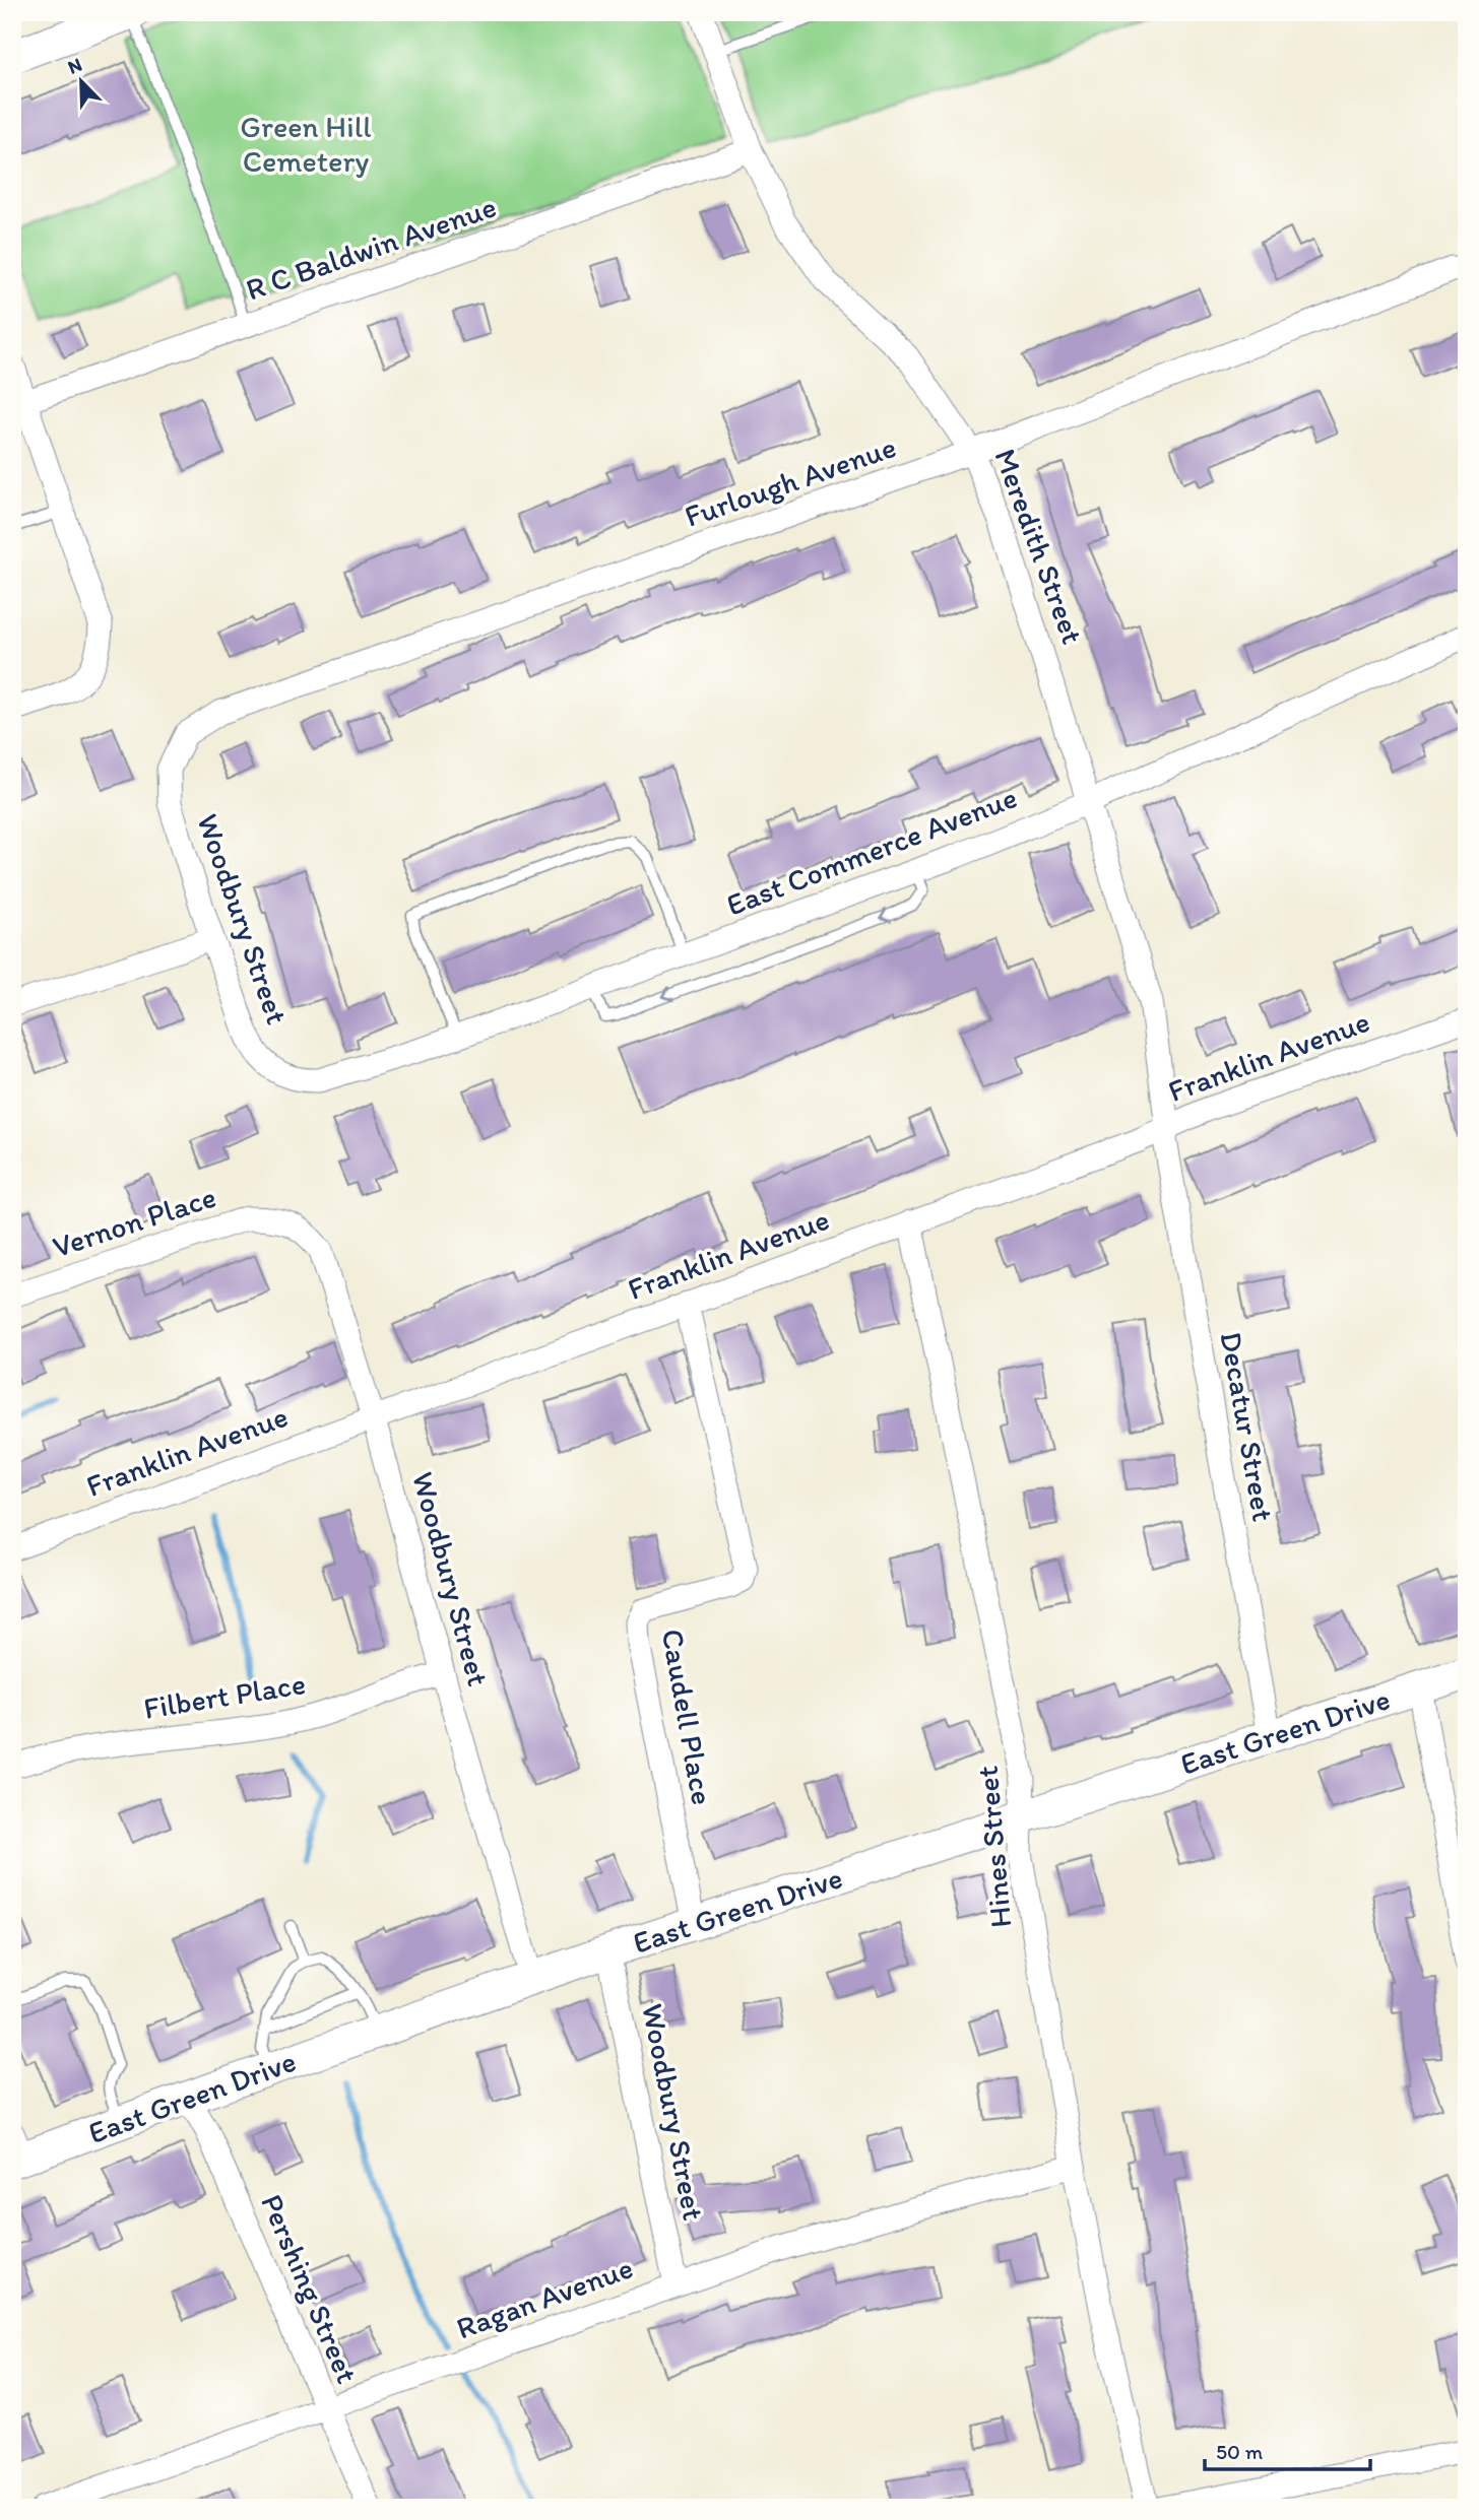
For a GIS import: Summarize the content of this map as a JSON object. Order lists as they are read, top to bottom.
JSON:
{
  "streets": {
    "main road": ["East Green Drive"],
    "street": [
      "R C Baldwin Avenue",
      "Furlough Avenue",
      "Meredith Street",
      "East Commerce Avenue",
      "Woodbury Street",
      "Franklin Avenue",
      "Vernon Place",
      "Decatur Street",
      "Filbert Place",
      "Caudell Place",
      "Hines Street",
      "Pershing Street",
      "Ragan Avenue"
    ]
  },
  "crossings": [
    ["R C Baldwin Avenue", "Meredith Street"],
    ["Furlough Avenue", "Meredith Street"],
    ["Furlough Avenue", "Woodbury Street"],
    ["Meredith Street", "East Commerce Avenue"],
    ["Meredith Street", "Franklin Avenue"],
    ["Meredith Street", "Decatur Street"],
    ["East Commerce Avenue", "Woodbury Street"],
    ["Woodbury Street", "Franklin Avenue"],
    ["Woodbury Street", "Vernon Place"],
    ["Woodbury Street", "Filbert Place"],
    ["Woodbury Street", "East Green Drive"],
    ["Woodbury Street", "Ragan Avenue"],
    ["Franklin Avenue", "Decatur Street"],
    ["Franklin Avenue", "Caudell Place"],
    ["Franklin Avenue", "Hines Street"],
    ["Decatur Street", "East Green Drive"],
    ["Caudell Place", "East Green Drive"],
    ["East Green Drive", "Hines Street"],
    ["East Green Drive", "Pershing Street"],
    ["Hines Street", "Ragan Avenue"],
    ["Pershing Street", "Ragan Avenue"]
  ],
  "parks": ["Green Hill Cemetery"],
  "scale_bar": "50 m",
  "north": "top left"
}
